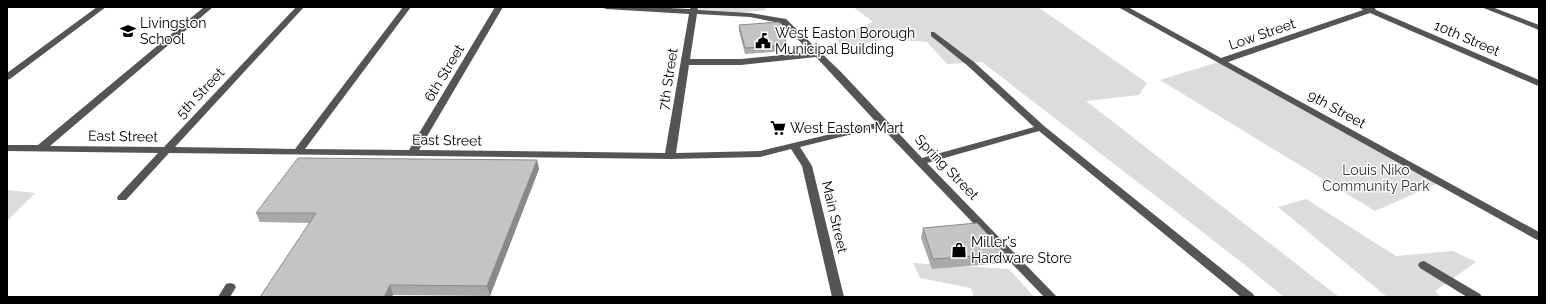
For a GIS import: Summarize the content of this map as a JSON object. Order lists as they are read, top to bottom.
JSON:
{
  "streets": {
    "street": [
      "Low Street",
      "10th Street",
      "6th Street",
      "7th Street",
      "5th Street",
      "9th Street",
      "East Street",
      "Spring Street",
      "Main Street"
    ]
  },
  "crossings": [
    ["Low Street", "10th Street"],
    ["Low Street", "9th Street"],
    ["6th Street", "East Street"],
    ["7th Street", "East Street"],
    ["7th Street", "Spring Street"],
    ["5th Street", "East Street"],
    ["East Street", "Spring Street"],
    ["East Street", "Main Street"]
  ],
  "parks": ["Louis Niko Community Park"],
  "places": {
    "school or university": ["Livingston School"],
    "public building": ["West Easton Borough Municipal Building"],
    "supermarket": ["West Easton Mart"],
    "shop": ["Miller's Hardware Store"]
  }
}
